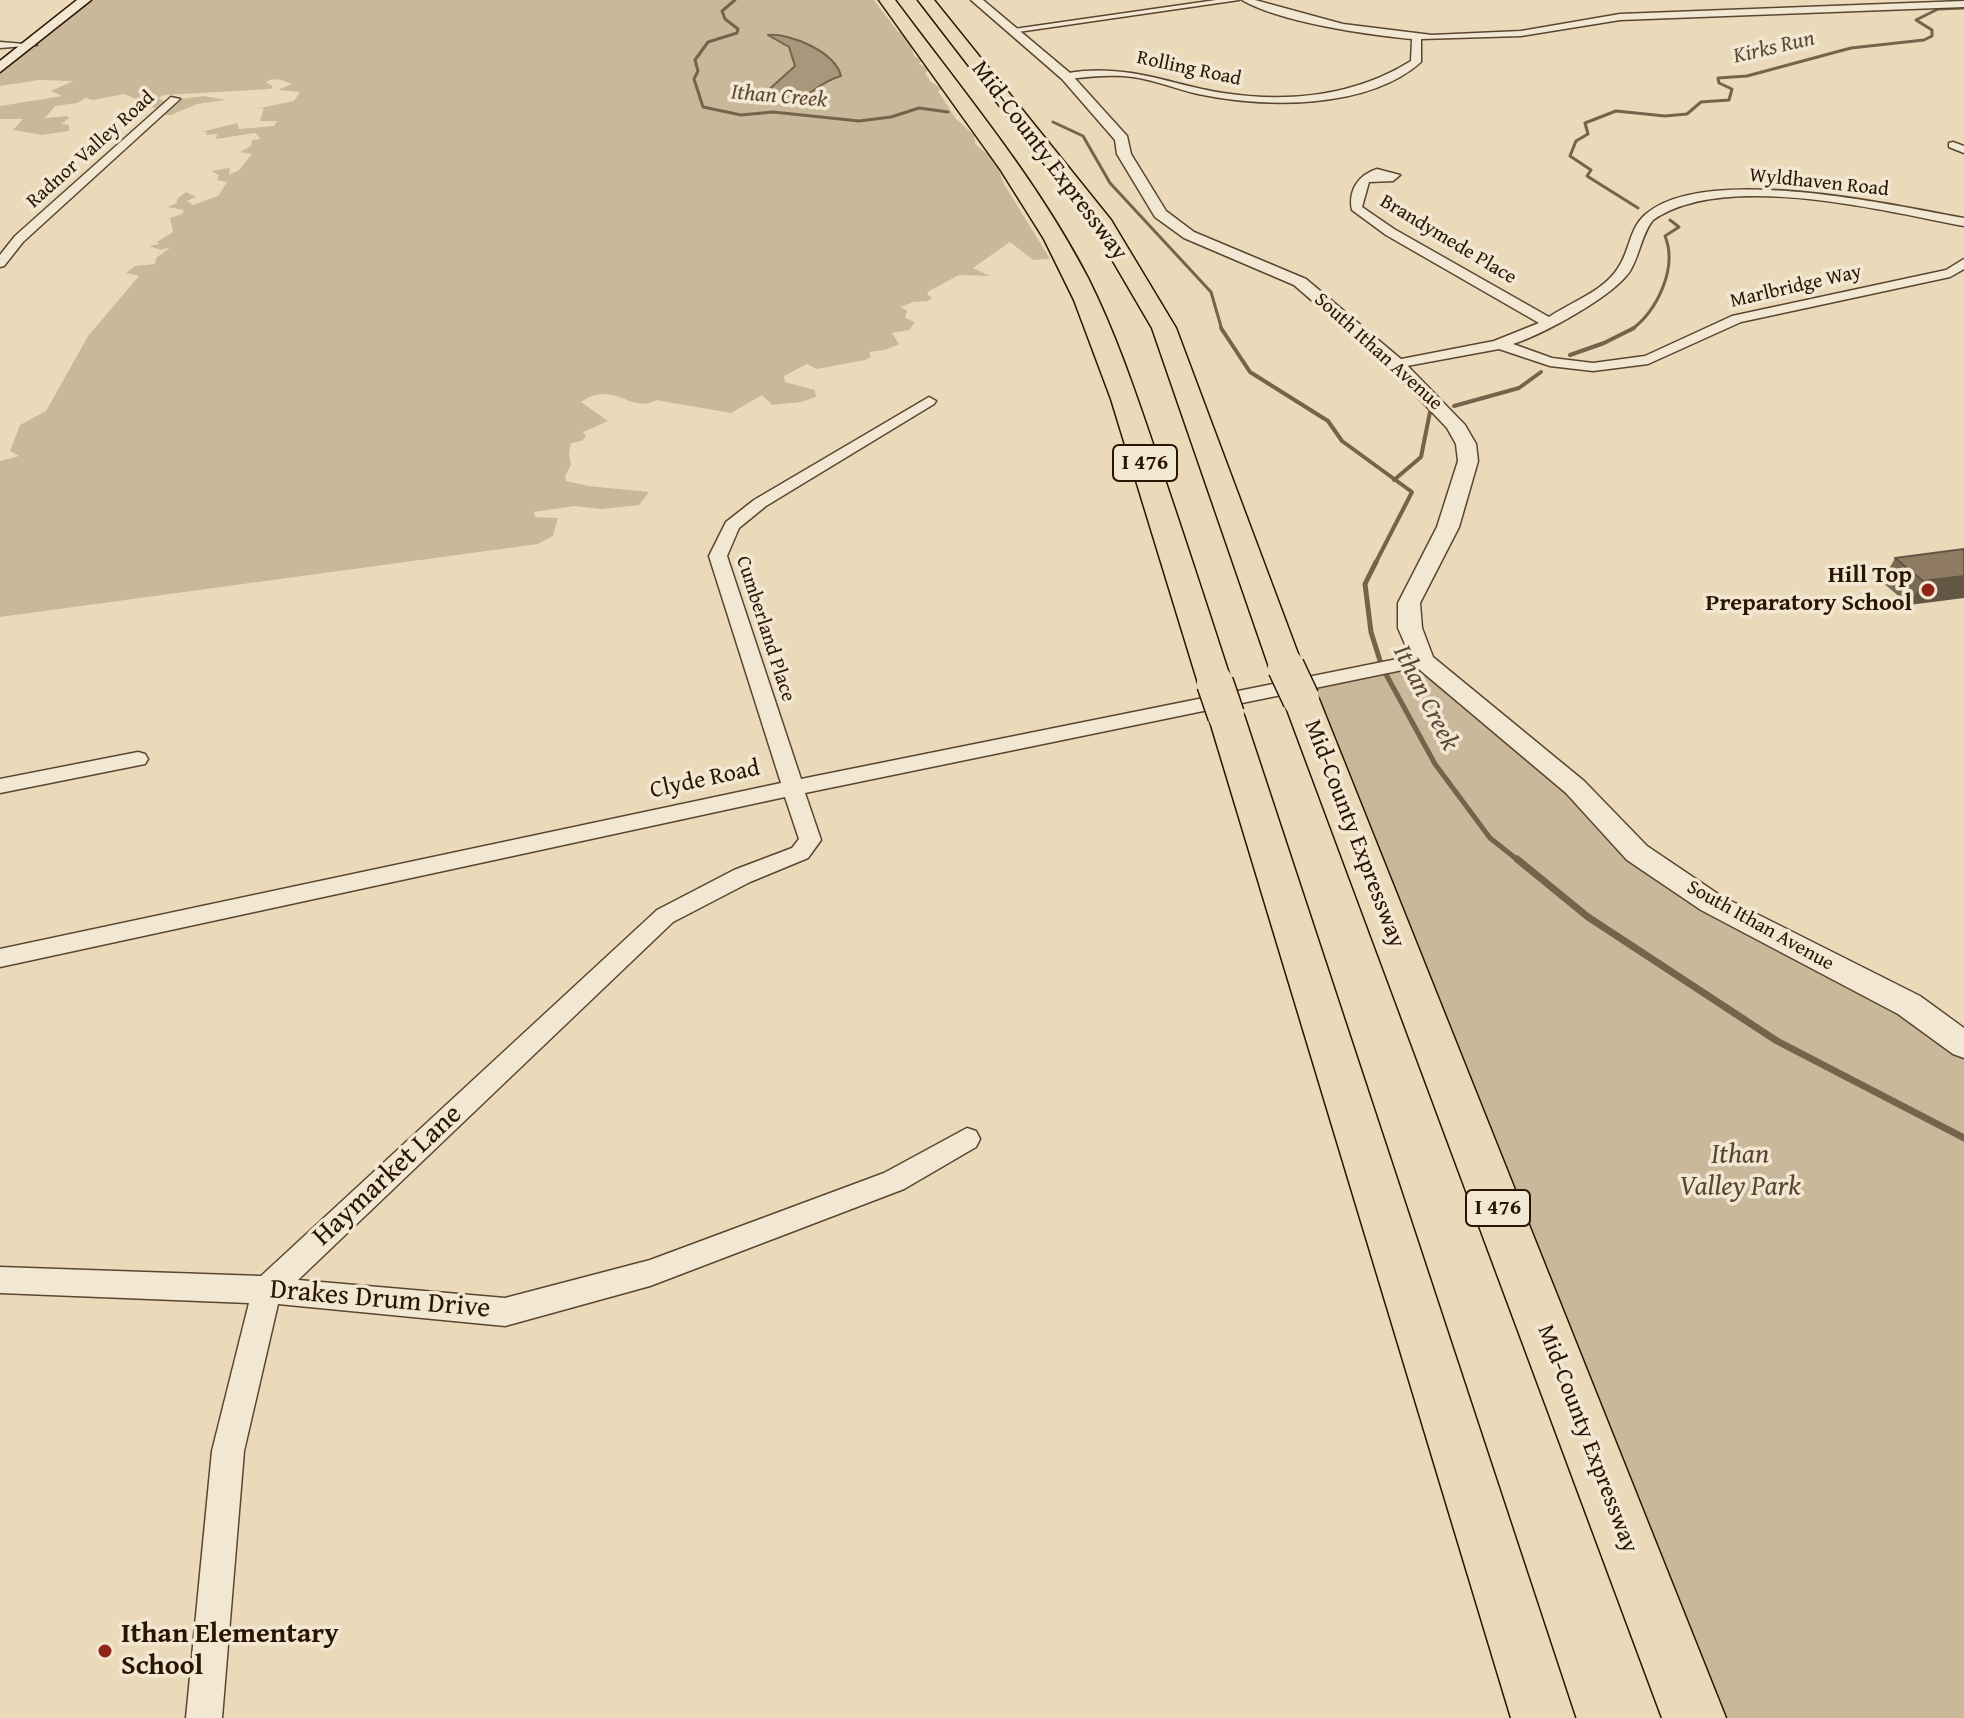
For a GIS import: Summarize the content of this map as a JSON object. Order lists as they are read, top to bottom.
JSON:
{
  "streets": {
    "highway": ["Mid-County Expressway", "I 476"],
    "street": [
      "Rolling Road",
      "Radnor Valley Road",
      "Wyldhaven Road",
      "Brandymede Place",
      "Marlbridge Way",
      "South Ithan Avenue",
      "Cumberland Place",
      "Clyde Road",
      "Haymarket Lane",
      "Drakes Drum Drive"
    ]
  },
  "crossings": [
    ["Rolling Road", "South Ithan Avenue"],
    ["Wyldhaven Road", "Brandymede Place"],
    ["Wyldhaven Road", "Marlbridge Way"],
    ["Wyldhaven Road", "South Ithan Avenue"],
    ["South Ithan Avenue", "Clyde Road"],
    ["Cumberland Place", "Clyde Road"],
    ["Cumberland Place", "Haymarket Lane"],
    ["Clyde Road", "Haymarket Lane"],
    ["Haymarket Lane", "Drakes Drum Drive"]
  ],
  "water": ["Kirks Run", "Ithan Creek"],
  "parks": ["Ithan Valley Park"],
  "places": ["Hill Top Preparatory School", "Ithan Elementary School"]
}
